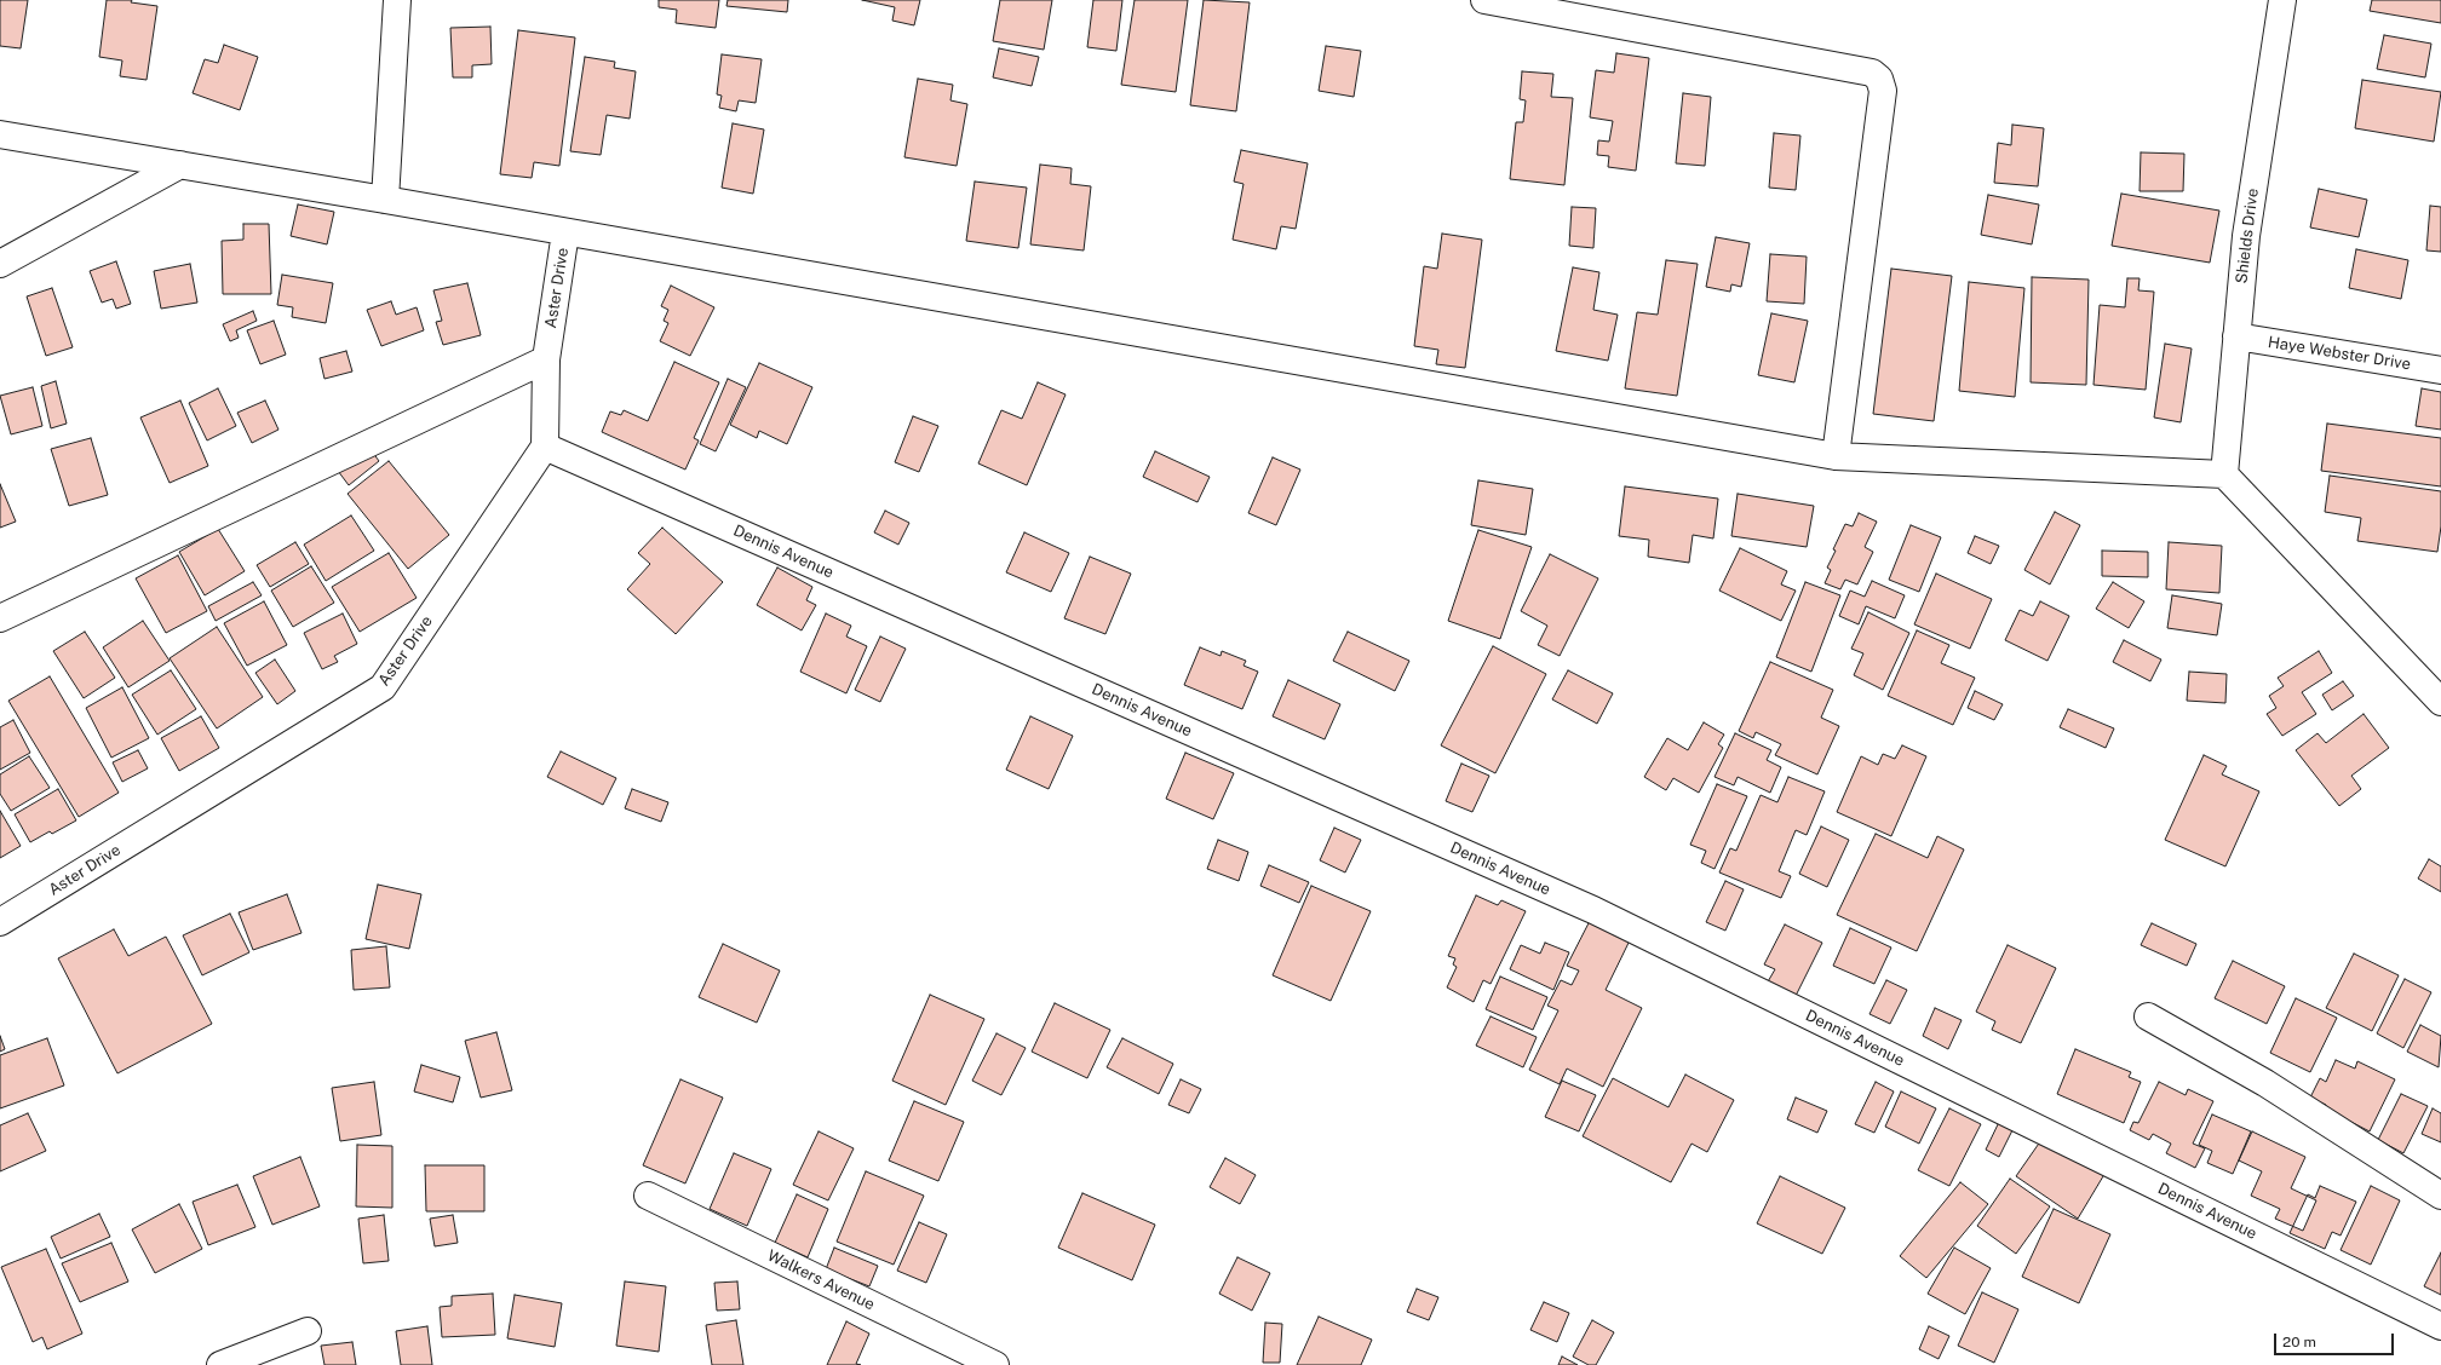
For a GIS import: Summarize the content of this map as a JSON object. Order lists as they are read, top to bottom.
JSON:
{
  "streets": {
    "street": [
      "Shields Drive",
      "Aster Drive",
      "Haye Webster Drive",
      "Dennis Avenue",
      "Walkers Avenue"
    ]
  },
  "crossings": [
    ["Shields Drive", "Haye Webster Drive"],
    ["Aster Drive", "Dennis Avenue"]
  ],
  "scale_bar": "20 m"
}
